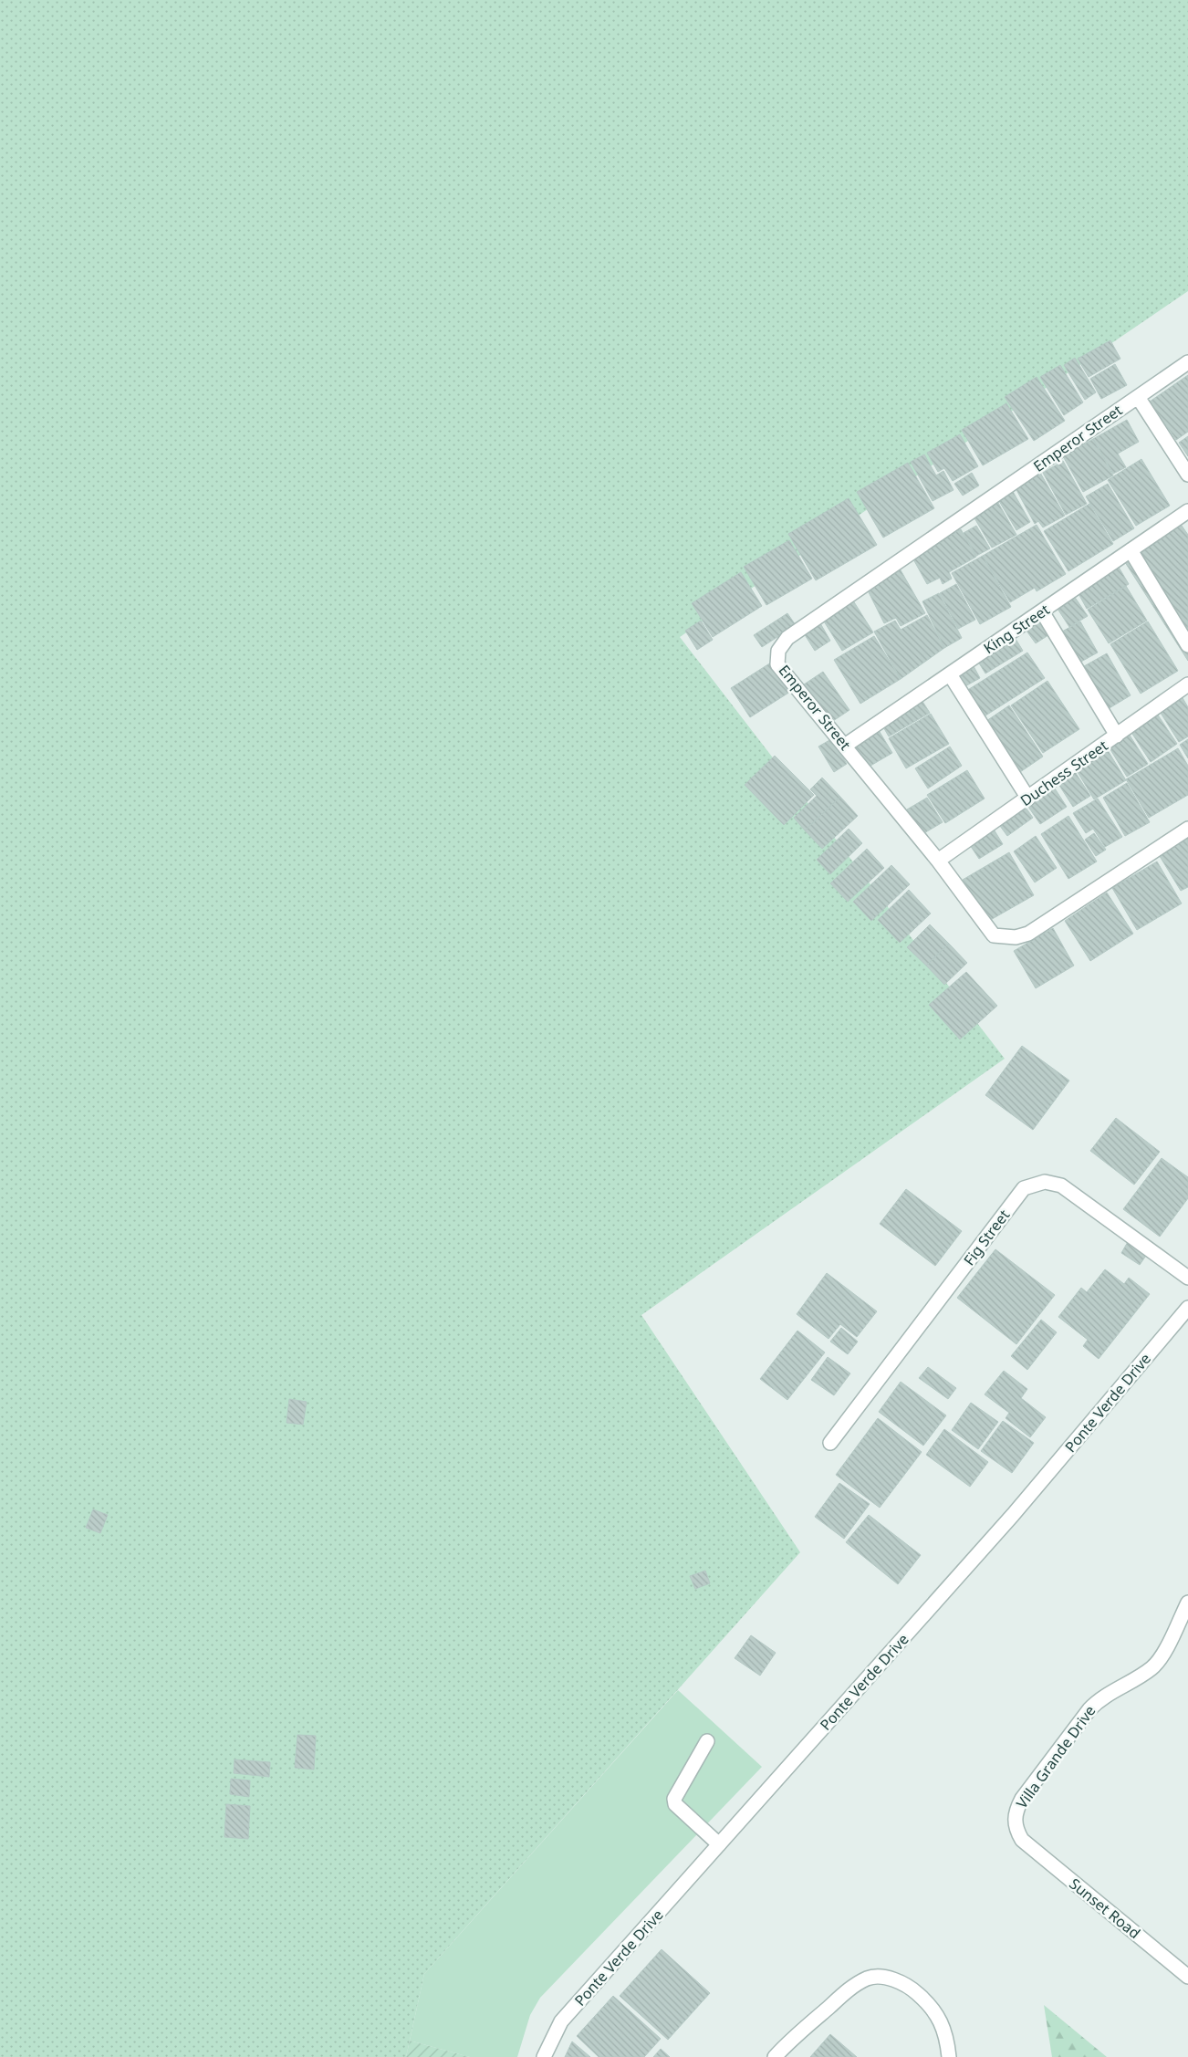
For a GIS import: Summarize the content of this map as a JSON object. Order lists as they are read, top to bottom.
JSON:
{
  "streets": {
    "street": [
      "Emperor Street",
      "King Street",
      "Duchess Street",
      "Fig Street",
      "Ponte Verde Drive",
      "Villa Grande Drive",
      "Sunset Road"
    ]
  },
  "crossings": [
    ["Emperor Street", "King Street"],
    ["Emperor Street", "Duchess Street"],
    ["Villa Grande Drive", "Sunset Road"]
  ]
}
